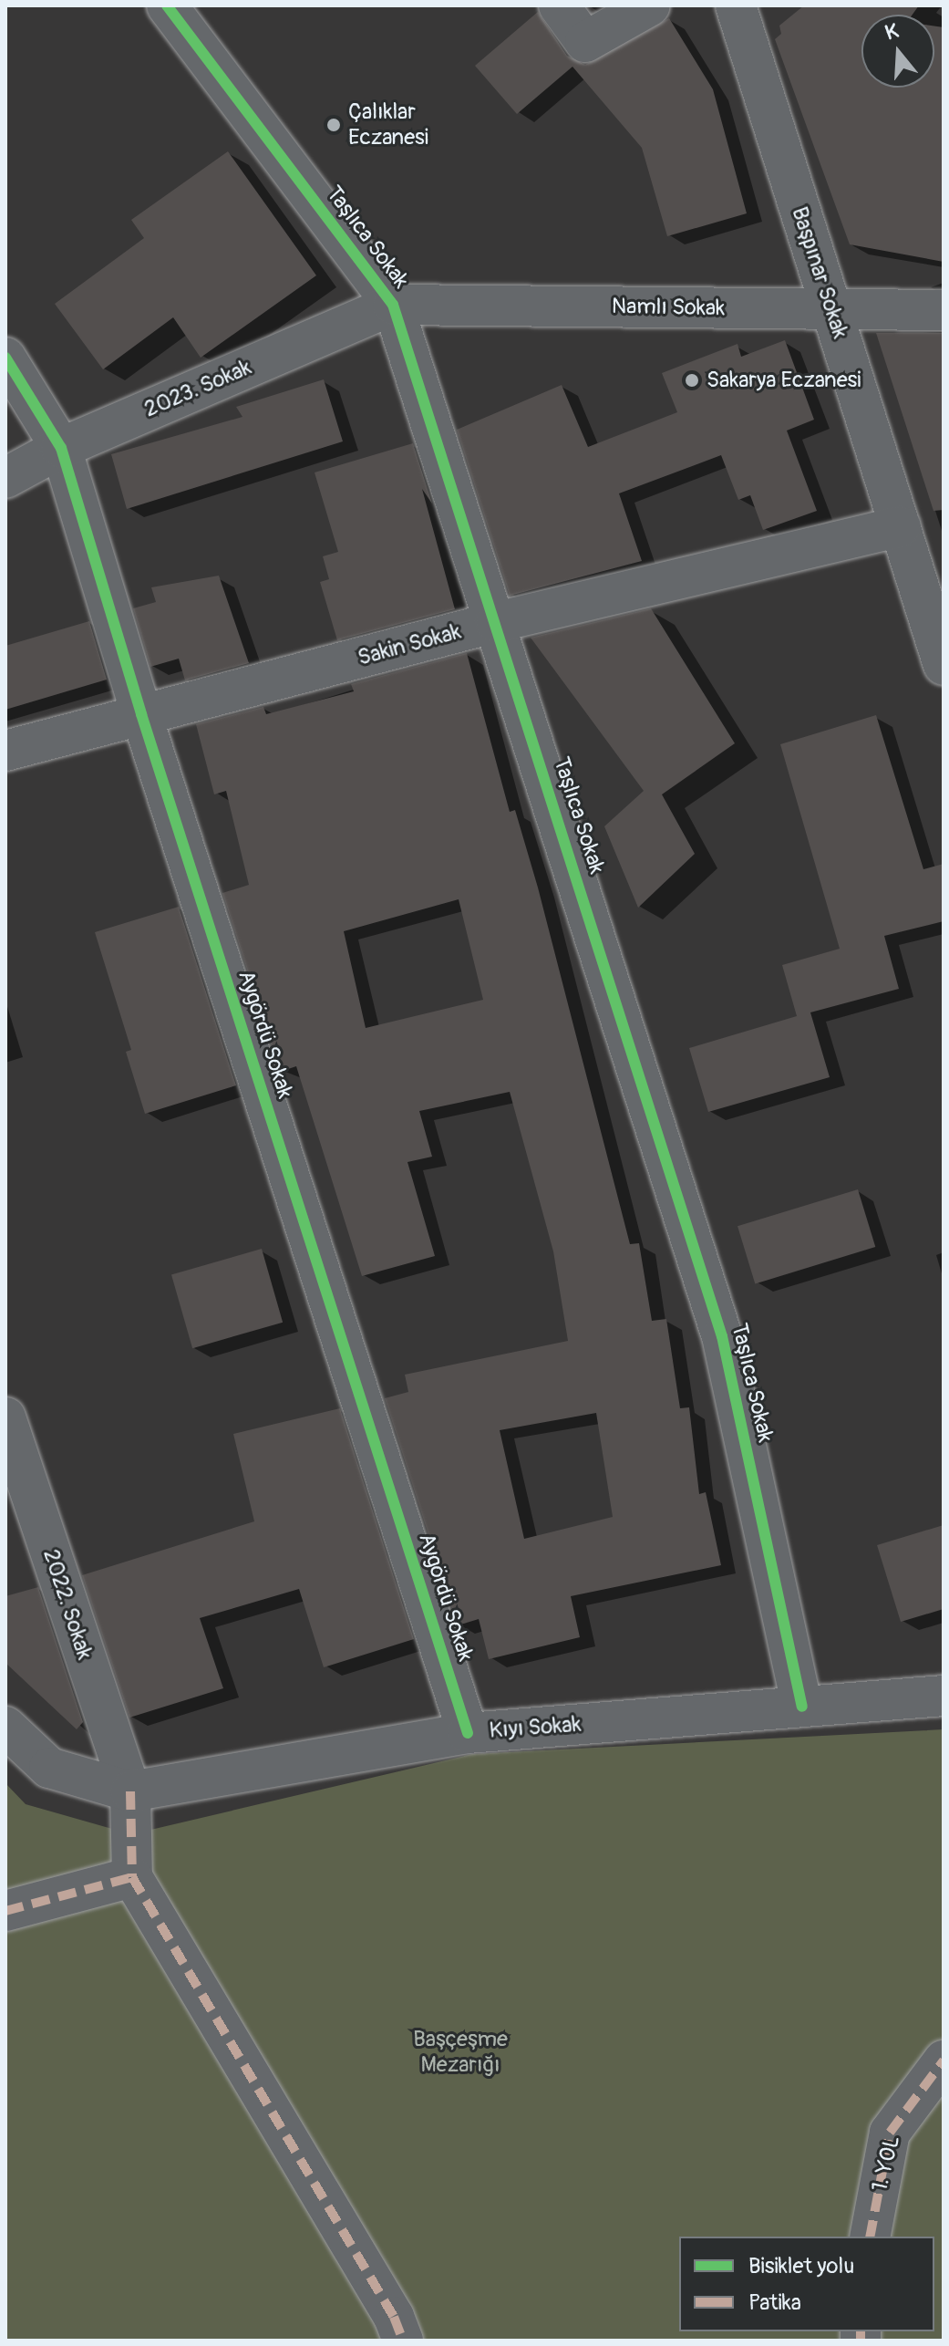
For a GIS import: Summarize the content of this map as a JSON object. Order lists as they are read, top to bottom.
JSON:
{
  "streets": {
    "street": [
      "Taşlıca Sokak",
      "Başpınar Sokak",
      "Namlı Sokak",
      "2023. Sokak",
      "Sakin Sokak",
      "Aygördü Sokak",
      "2022. Sokak",
      "Kıyı Sokak",
      "1. YOL"
    ]
  },
  "crossings": [
    ["Taşlıca Sokak", "Namlı Sokak"],
    ["Taşlıca Sokak", "2023. Sokak"],
    ["Taşlıca Sokak", "Sakin Sokak"],
    ["Taşlıca Sokak", "Kıyı Sokak"],
    ["Başpınar Sokak", "Namlı Sokak"],
    ["Başpınar Sokak", "Sakin Sokak"],
    ["Namlı Sokak", "2023. Sokak"],
    ["2023. Sokak", "Aygördü Sokak"],
    ["Sakin Sokak", "Aygördü Sokak"],
    ["Aygördü Sokak", "Kıyı Sokak"],
    ["2022. Sokak", "Kıyı Sokak"]
  ],
  "parks": ["Başçeşme Mezarığı"],
  "places": ["Çalıklar Eczanesi", "Sakarya Eczanesi"],
  "legend": ["Bisiklet yolu", "Patika"],
  "north": "top"
}
